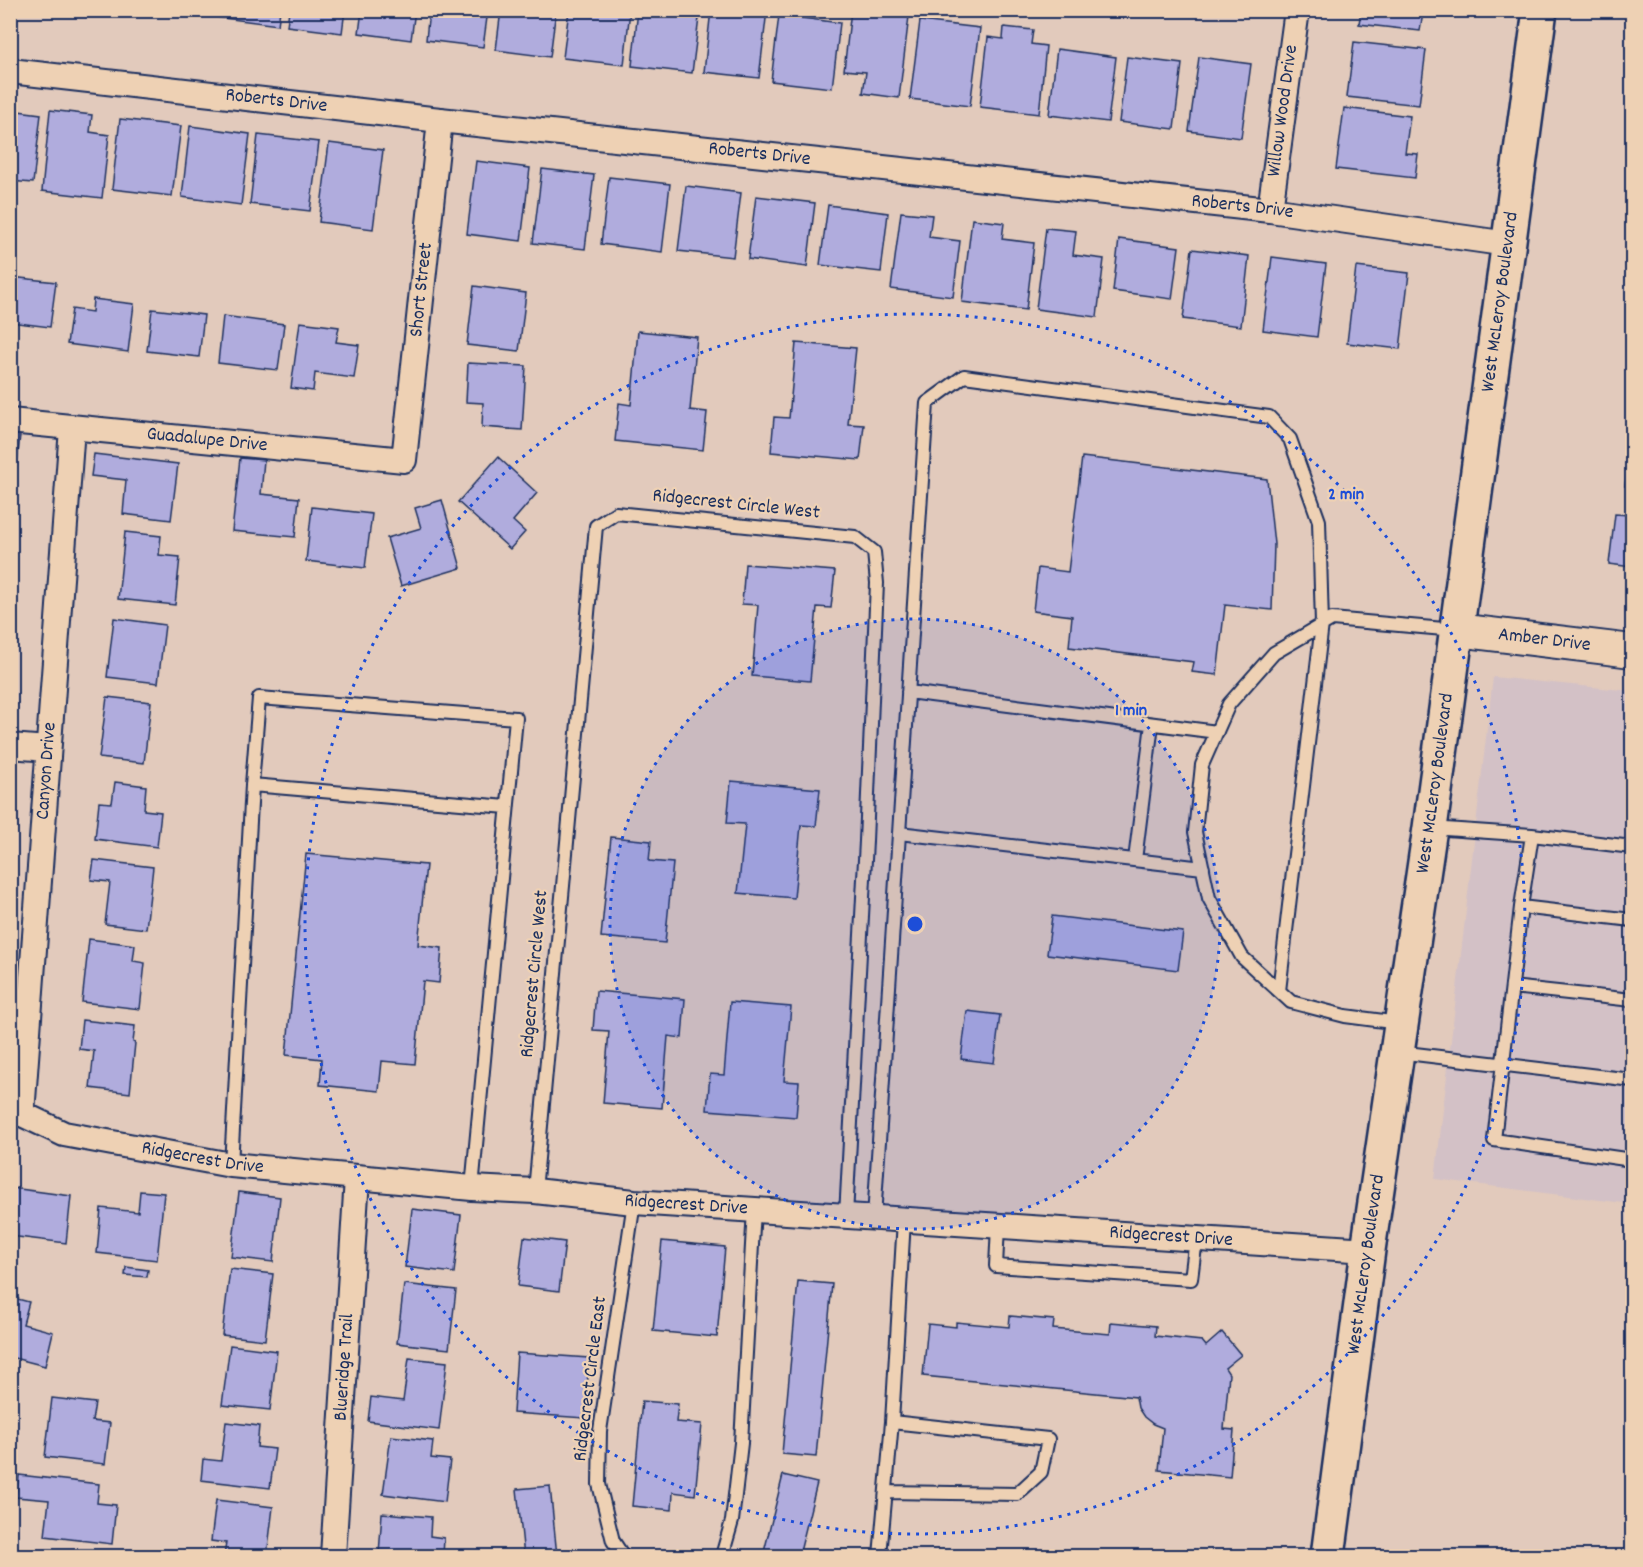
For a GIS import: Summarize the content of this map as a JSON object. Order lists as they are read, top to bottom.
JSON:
{
  "streets": {
    "main road": ["West McLeroy Boulevard"],
    "street": [
      "Roberts Drive",
      "Willow Wood Drive",
      "Short Street",
      "Guadalupe Drive",
      "Amber Drive",
      "Canyon Drive",
      "Ridgecrest Drive",
      "Blueridge Trail"
    ],
    "lane": ["Ridgecrest Circle West", "Ridgecrest Circle East"]
  },
  "crossings": [
    ["Roberts Drive", "Willow Wood Drive"],
    ["Roberts Drive", "Short Street"],
    ["Roberts Drive", "West McLeroy Boulevard"],
    ["Short Street", "Guadalupe Drive"],
    ["West McLeroy Boulevard", "Amber Drive"],
    ["West McLeroy Boulevard", "Ridgecrest Drive"],
    ["Guadalupe Drive", "Canyon Drive"],
    ["Ridgecrest Circle West", "Ridgecrest Drive"],
    ["Canyon Drive", "Ridgecrest Drive"],
    ["Ridgecrest Drive", "Blueridge Trail"],
    ["Ridgecrest Drive", "Ridgecrest Circle East"]
  ],
  "rings": ["2 min", "1 min"]
}
